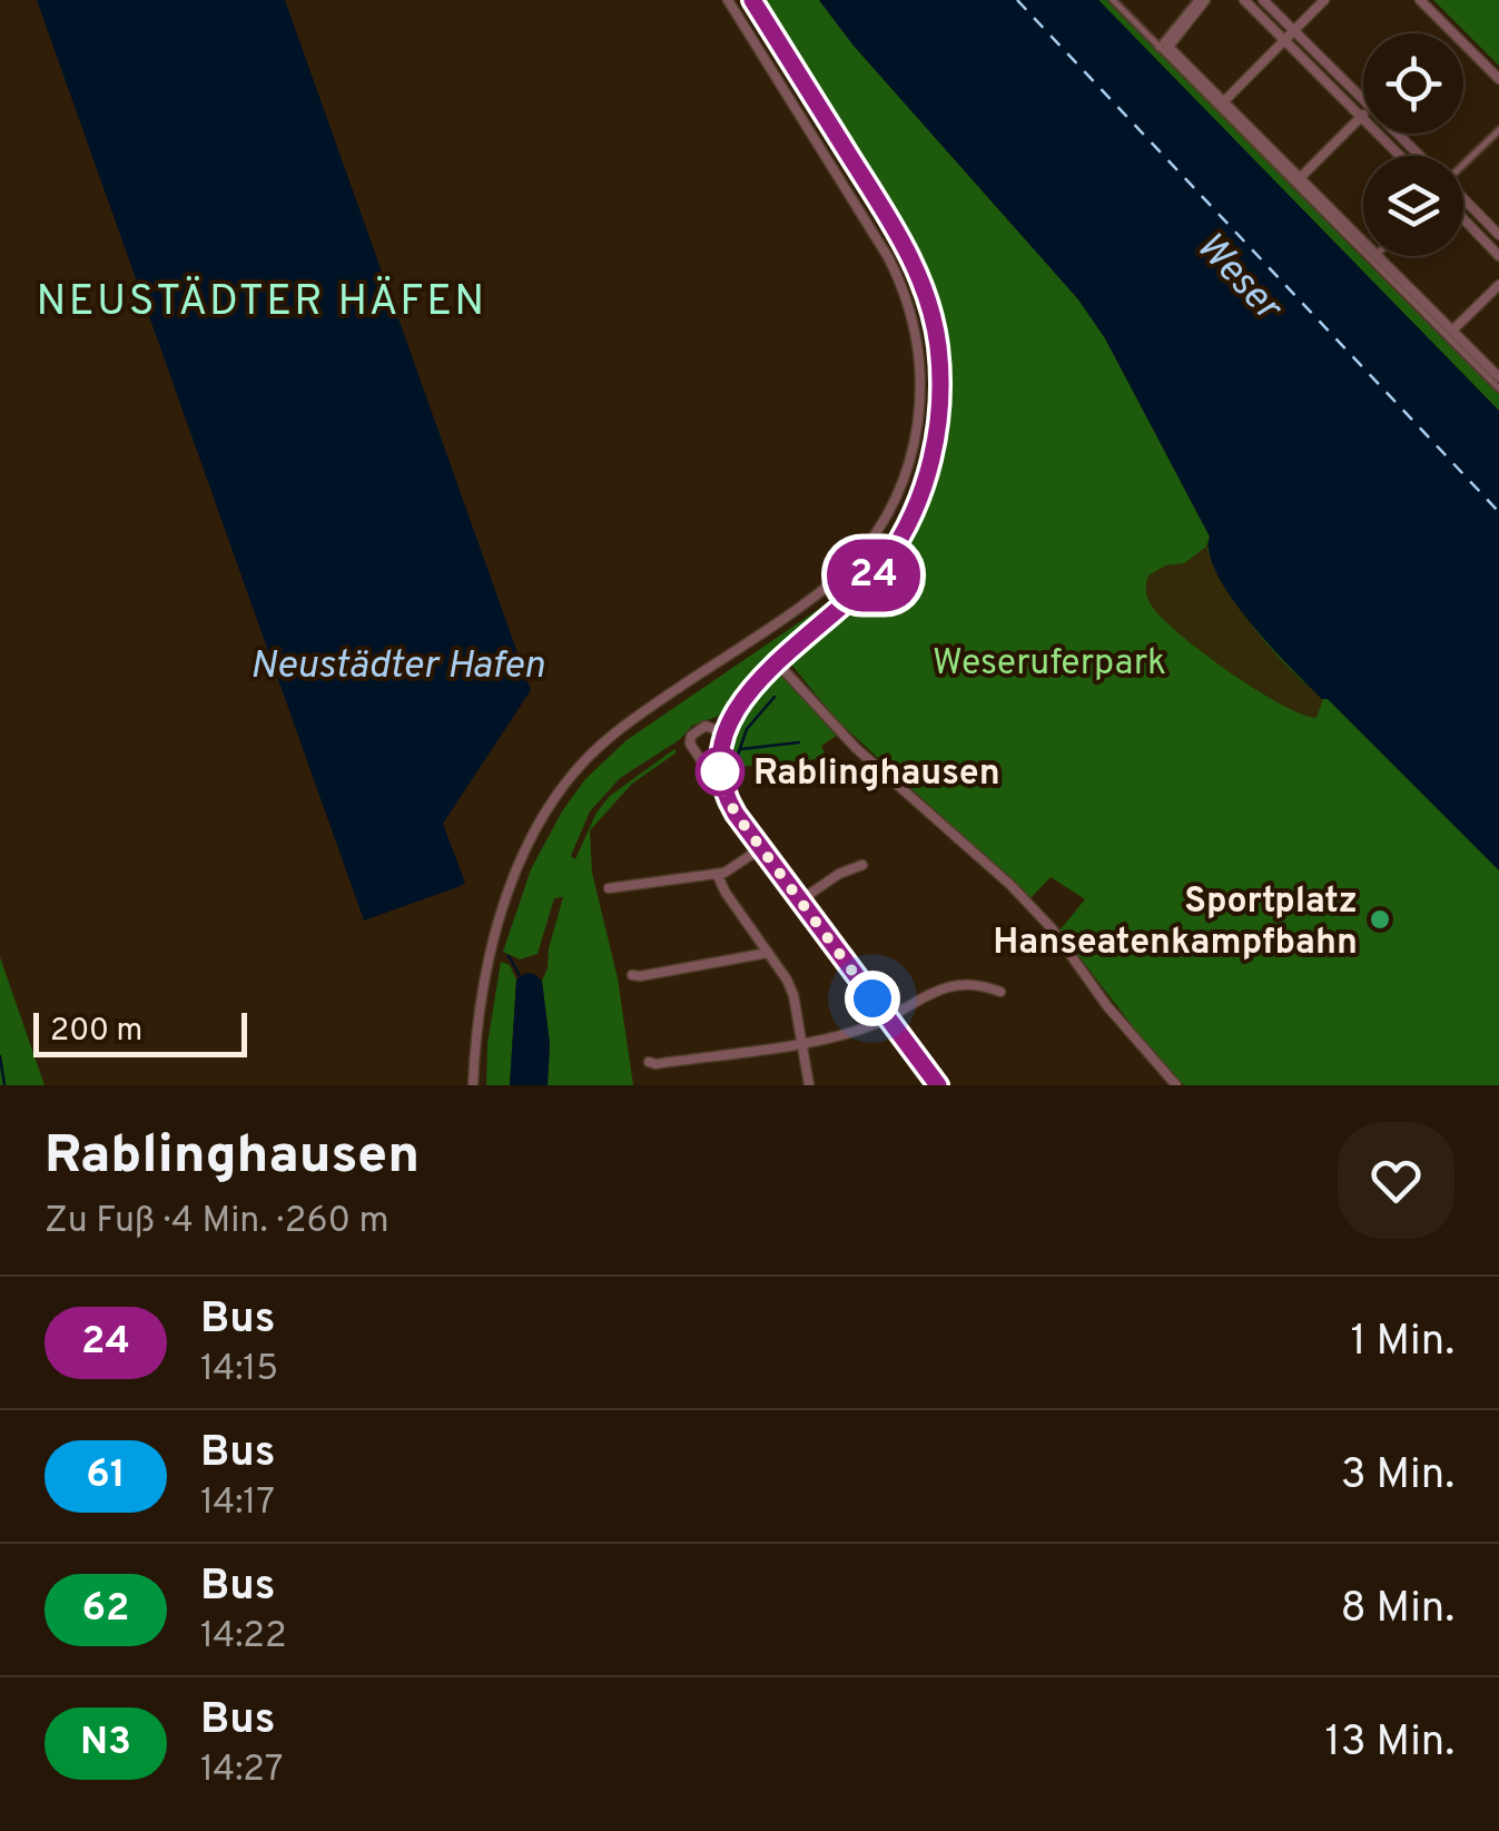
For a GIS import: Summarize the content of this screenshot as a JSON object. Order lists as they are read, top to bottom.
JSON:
{
  "districts": ["NEUSTÄDTER HÄFEN"],
  "water": ["Weser", "Neustädter Hafen"],
  "parks": ["Weseruferpark"],
  "places": ["Rablinghausen", "Sportplatz Hanseatenkampfbahn"],
  "lines": ["bus line 24"],
  "scale_bar": "200 m",
  "page": {
    "on_map": "24",
    "scale": "200 m",
    "heading": ["Rablinghausen", "Zu Fuß · 4 Min. · 260 m"],
    "list": [
      {
        "mark": "24",
        "name": "Bus",
        "note": "14:15",
        "value": "1 Min."
      },
      {
        "mark": "61",
        "name": "Bus",
        "note": "14:17",
        "value": "3 Min."
      },
      {
        "mark": "62",
        "name": "Bus",
        "note": "14:22",
        "value": "8 Min."
      },
      {
        "mark": "N3",
        "name": "Bus",
        "note": "14:27",
        "value": "13 Min."
      }
    ]
  }
}
